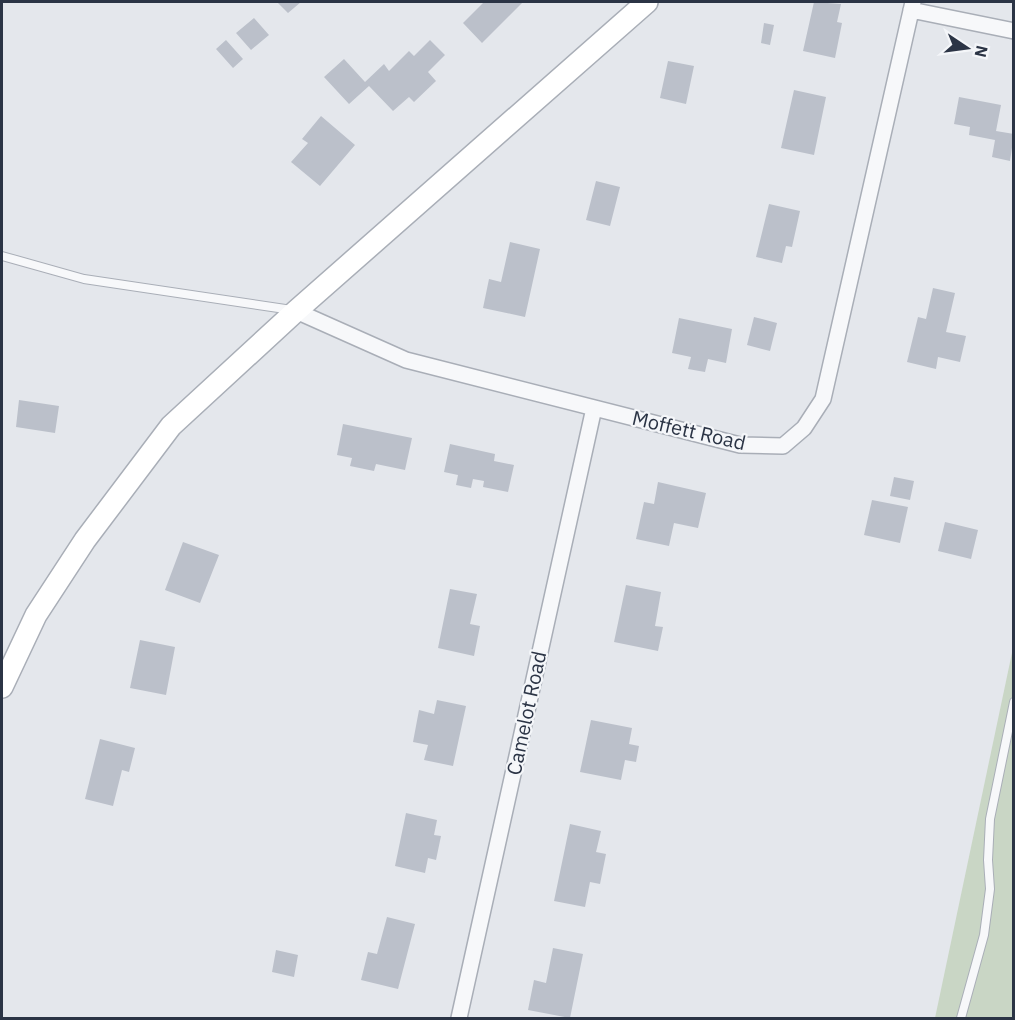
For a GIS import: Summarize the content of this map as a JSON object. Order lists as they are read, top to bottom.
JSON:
{
  "streets": {
    "street": ["Moffett Road", "Camelot Road"]
  },
  "crossings": [
    ["Moffett Road", "Camelot Road"]
  ],
  "north": "right"
}
